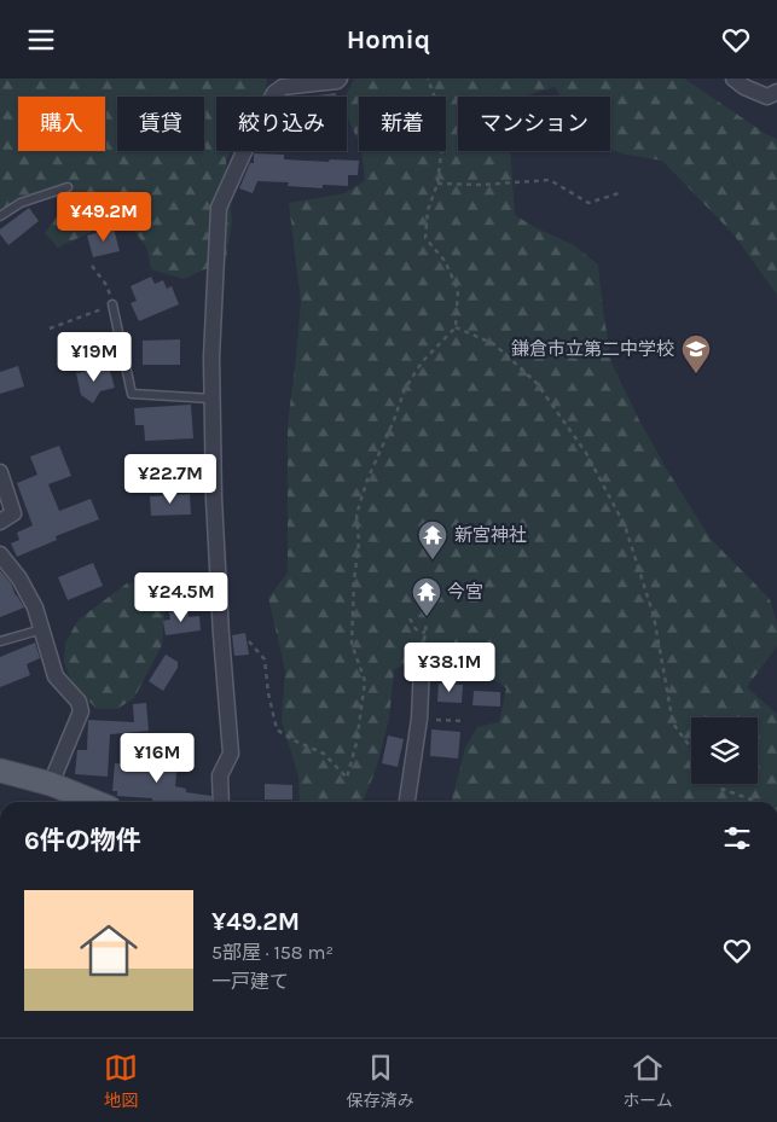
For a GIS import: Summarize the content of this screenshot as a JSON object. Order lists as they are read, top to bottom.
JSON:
{
  "places": {
    "school or university": ["鎌倉市立第二中学校"],
    "temple": ["新宮神社", "今宮"]
  },
  "page": {
    "header": "Homiq",
    "chip": [
      "購入",
      "賃貸",
      "絞り込み",
      "新着",
      "マンション"
    ],
    "price": [
      "¥49.2M",
      "¥19M",
      "¥22.7M",
      "¥24.5M",
      "¥38.1M",
      "¥16M"
    ],
    "heading": "6件の物件",
    "list": [
      {
        "name": "¥49.2M",
        "note": "5部屋 · 158 m² · 一戸建て"
      }
    ],
    "tabs": ["地図", "保存済み", "ホーム"]
  }
}
